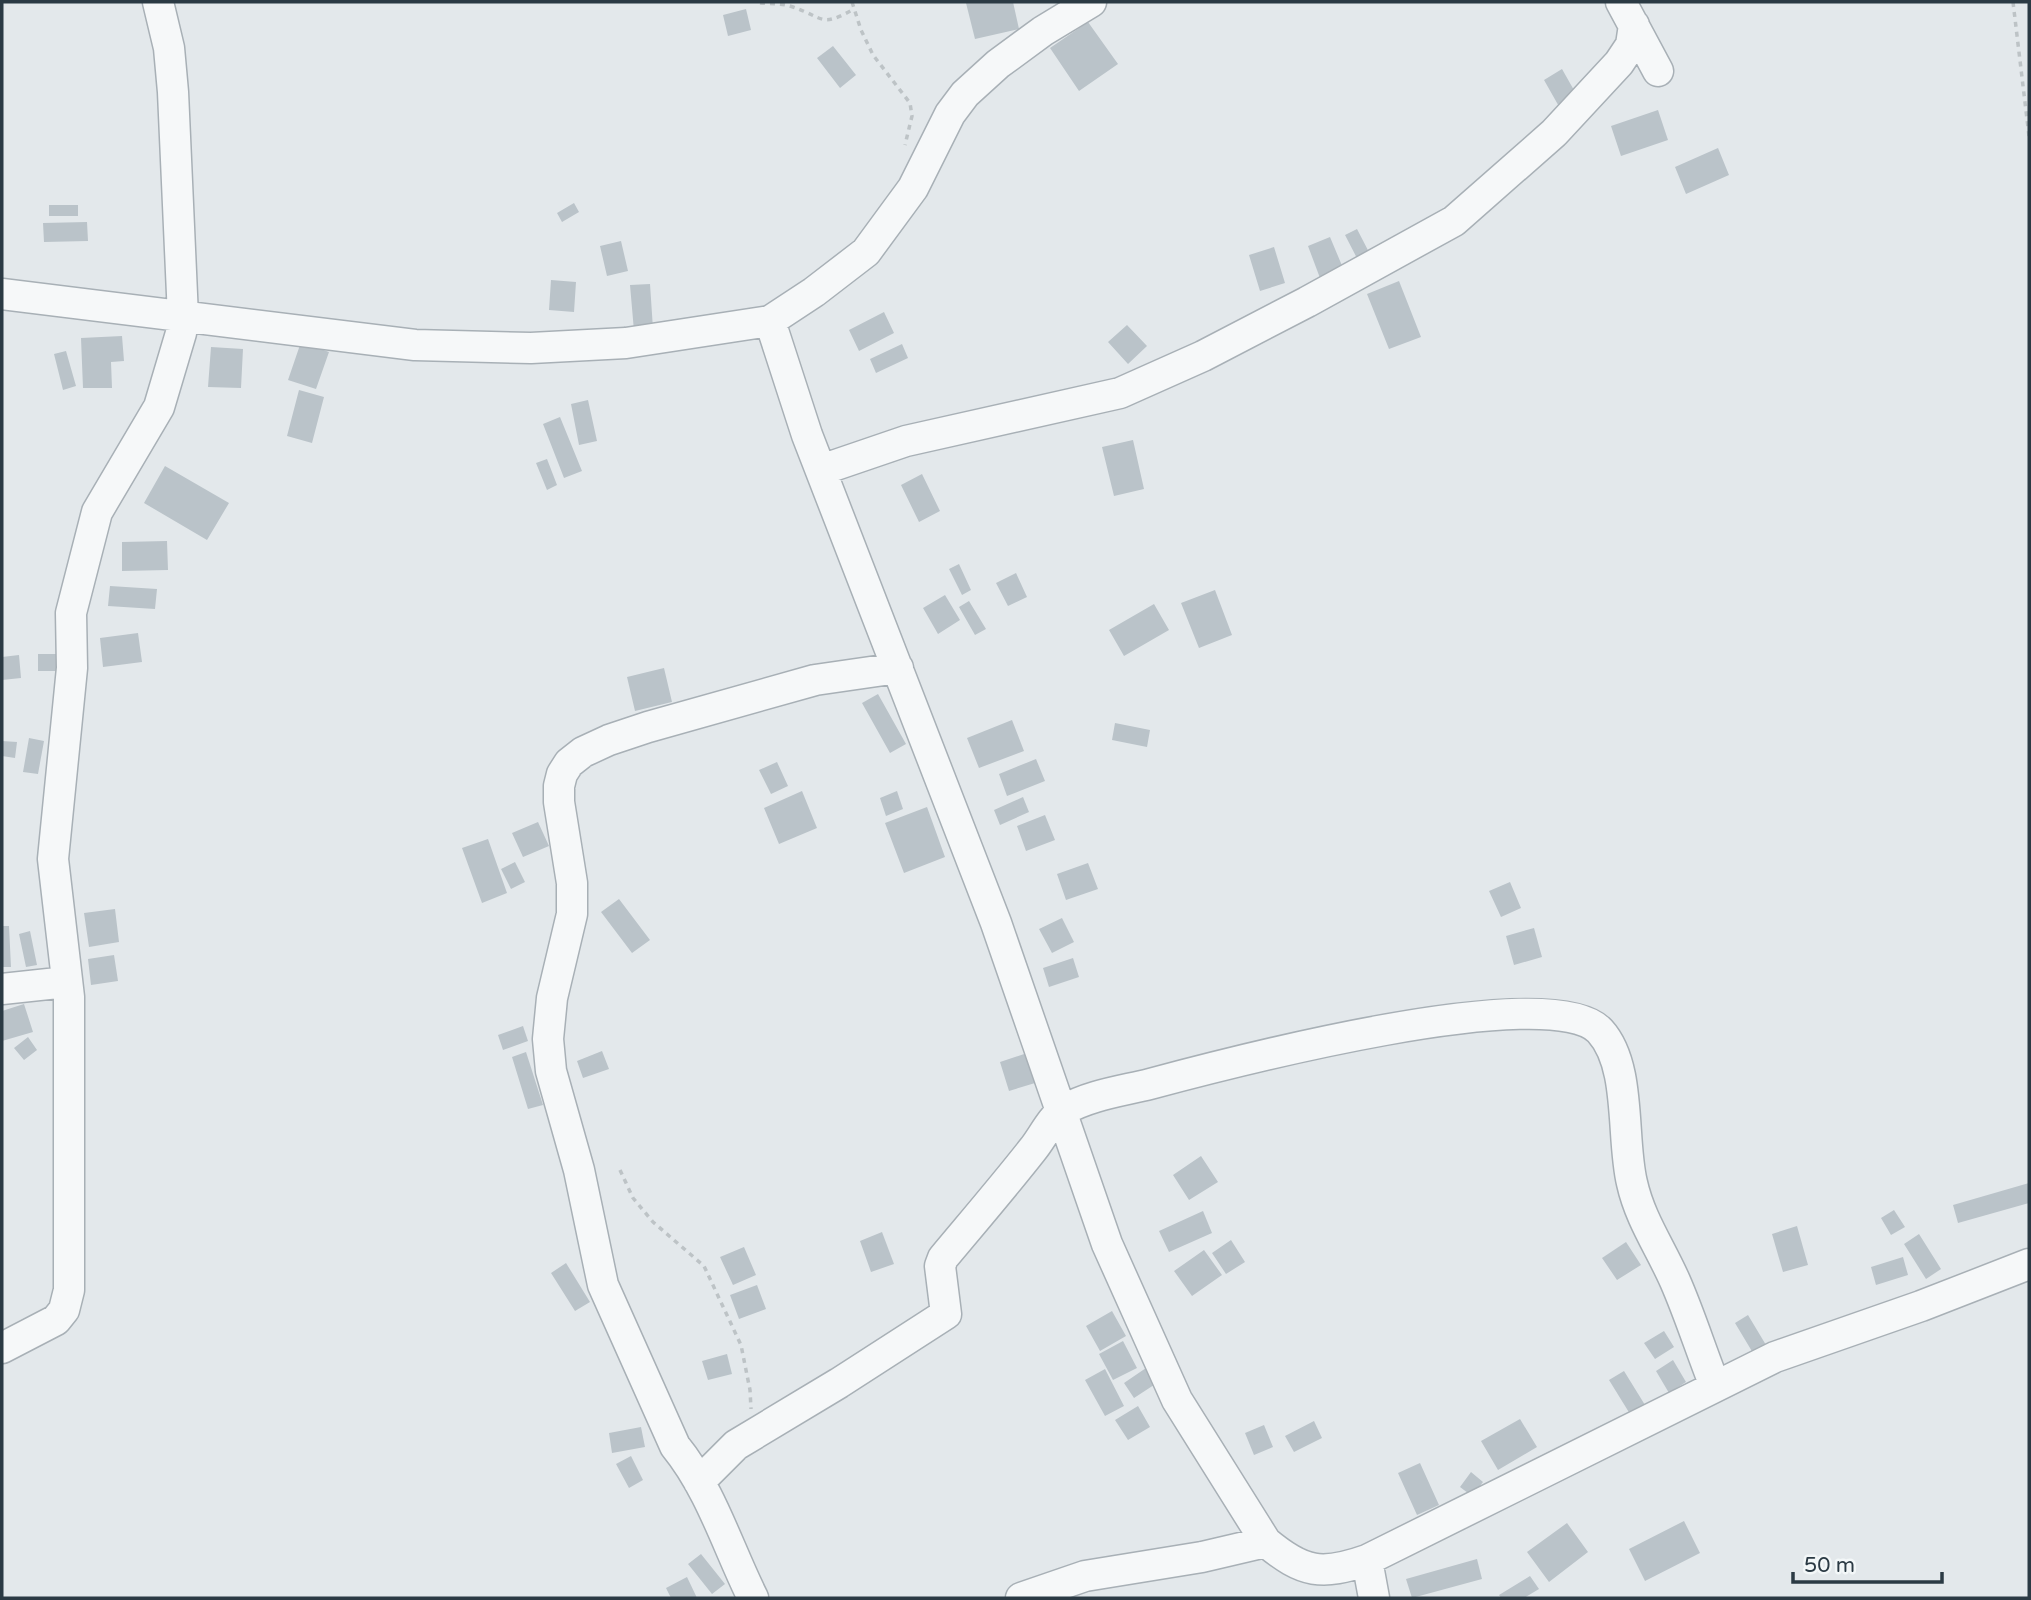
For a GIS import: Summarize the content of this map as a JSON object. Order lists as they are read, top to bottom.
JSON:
{
  "scale_bar": "50 m"
}
